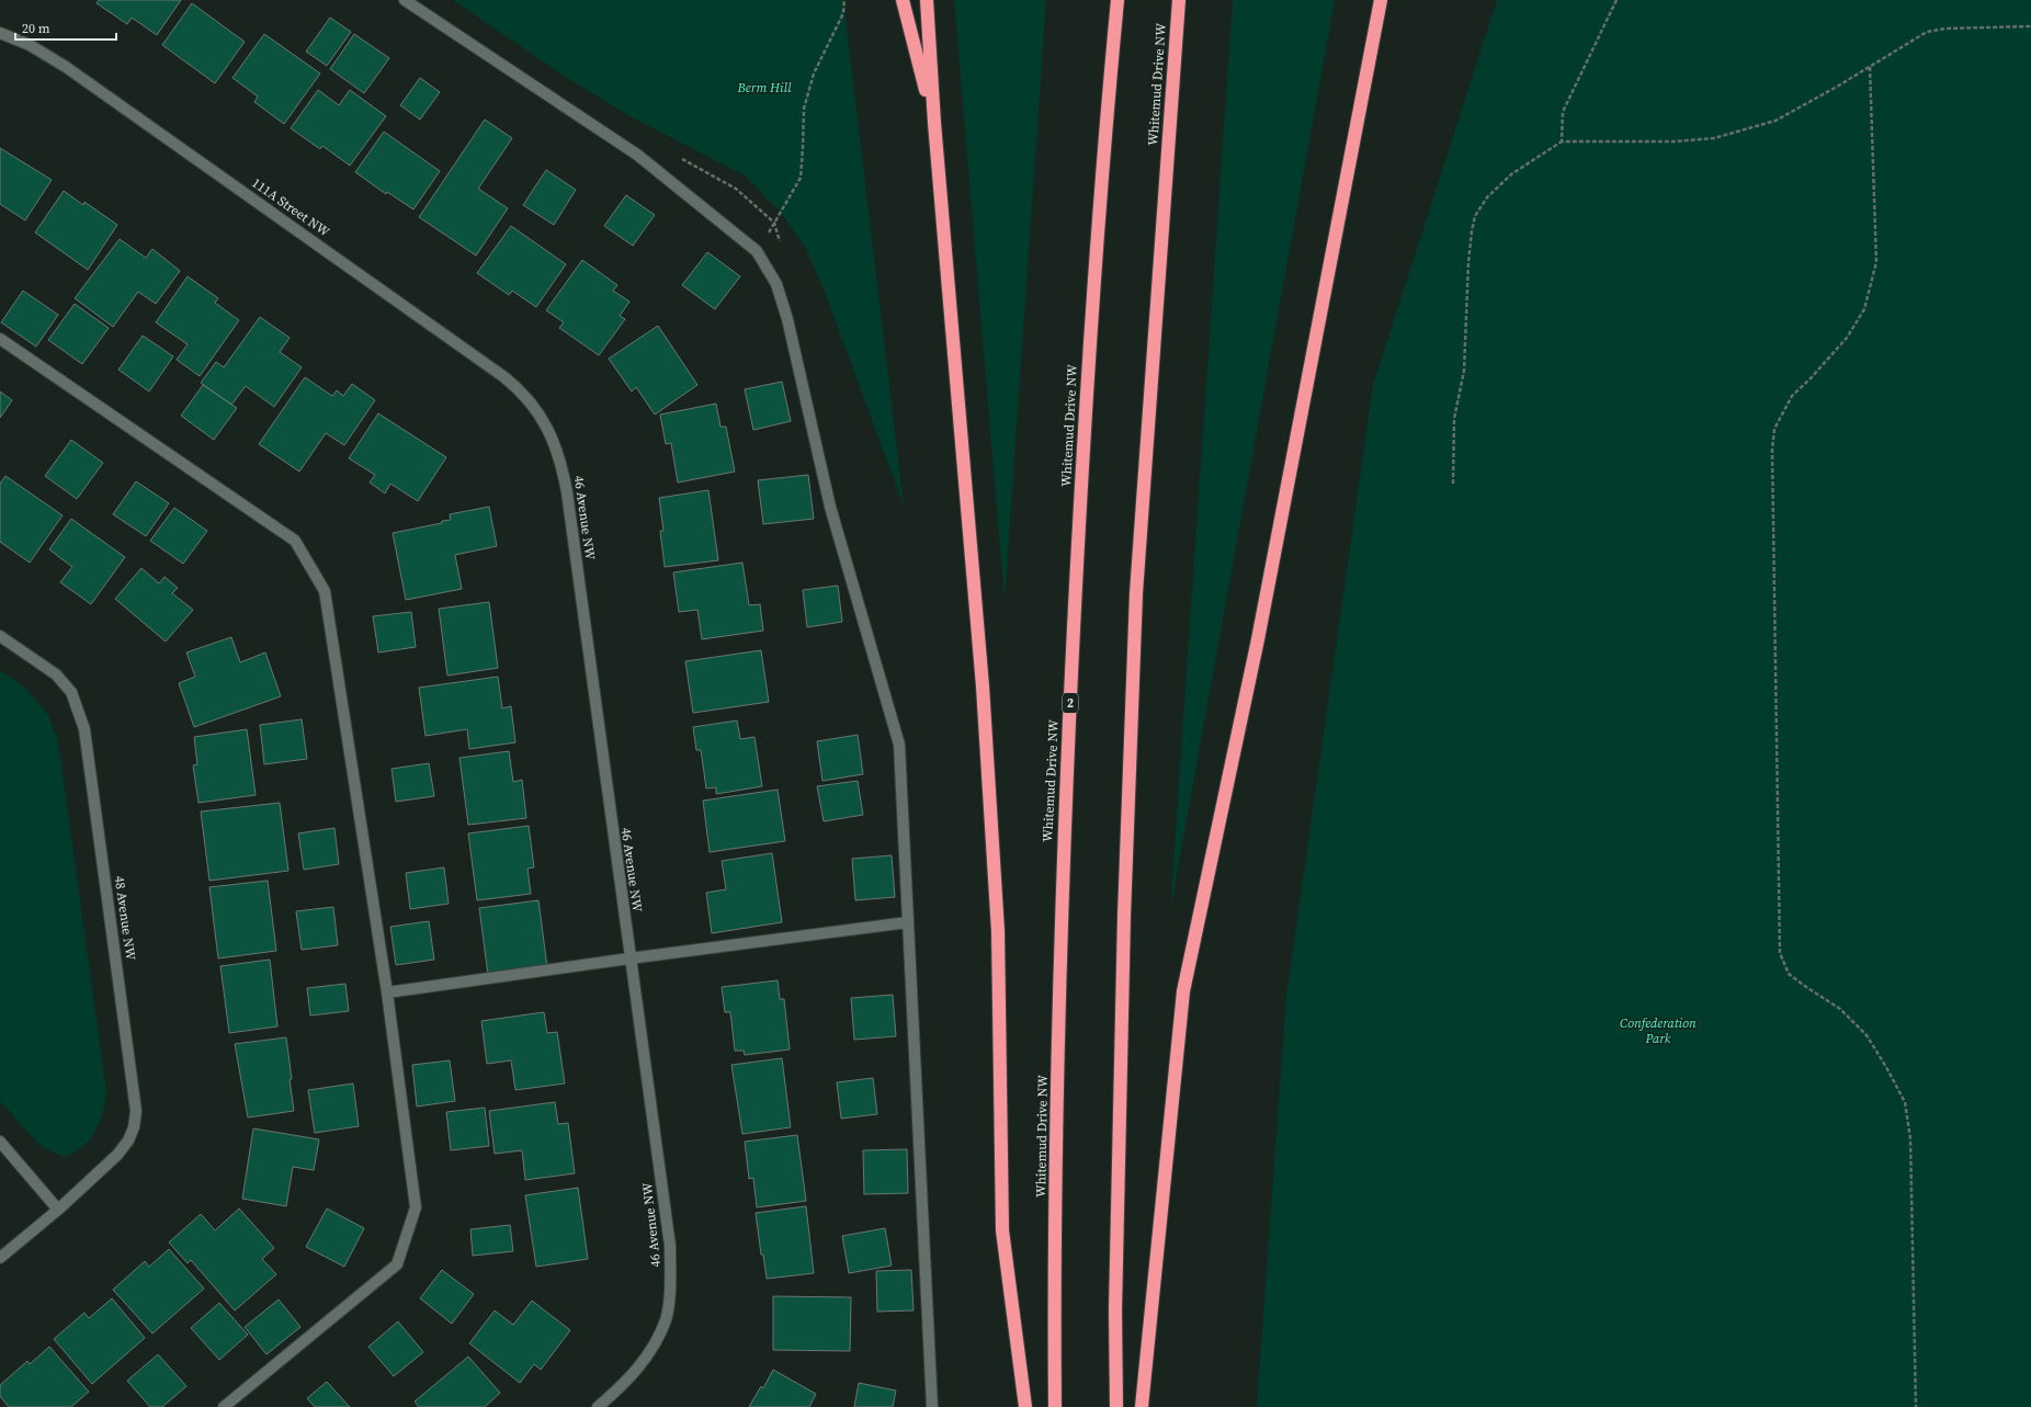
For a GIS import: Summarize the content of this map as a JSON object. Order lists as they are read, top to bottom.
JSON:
{
  "streets": {
    "highway": ["Whitemud Drive NW", "2"],
    "street": ["111A Street NW", "46 Avenue NW", "48 Avenue NW"]
  },
  "crossings": [
    ["111A Street NW", "46 Avenue NW"]
  ],
  "parks": ["Berm Hill", "Confederation Park"],
  "scale_bar": "20 m"
}
